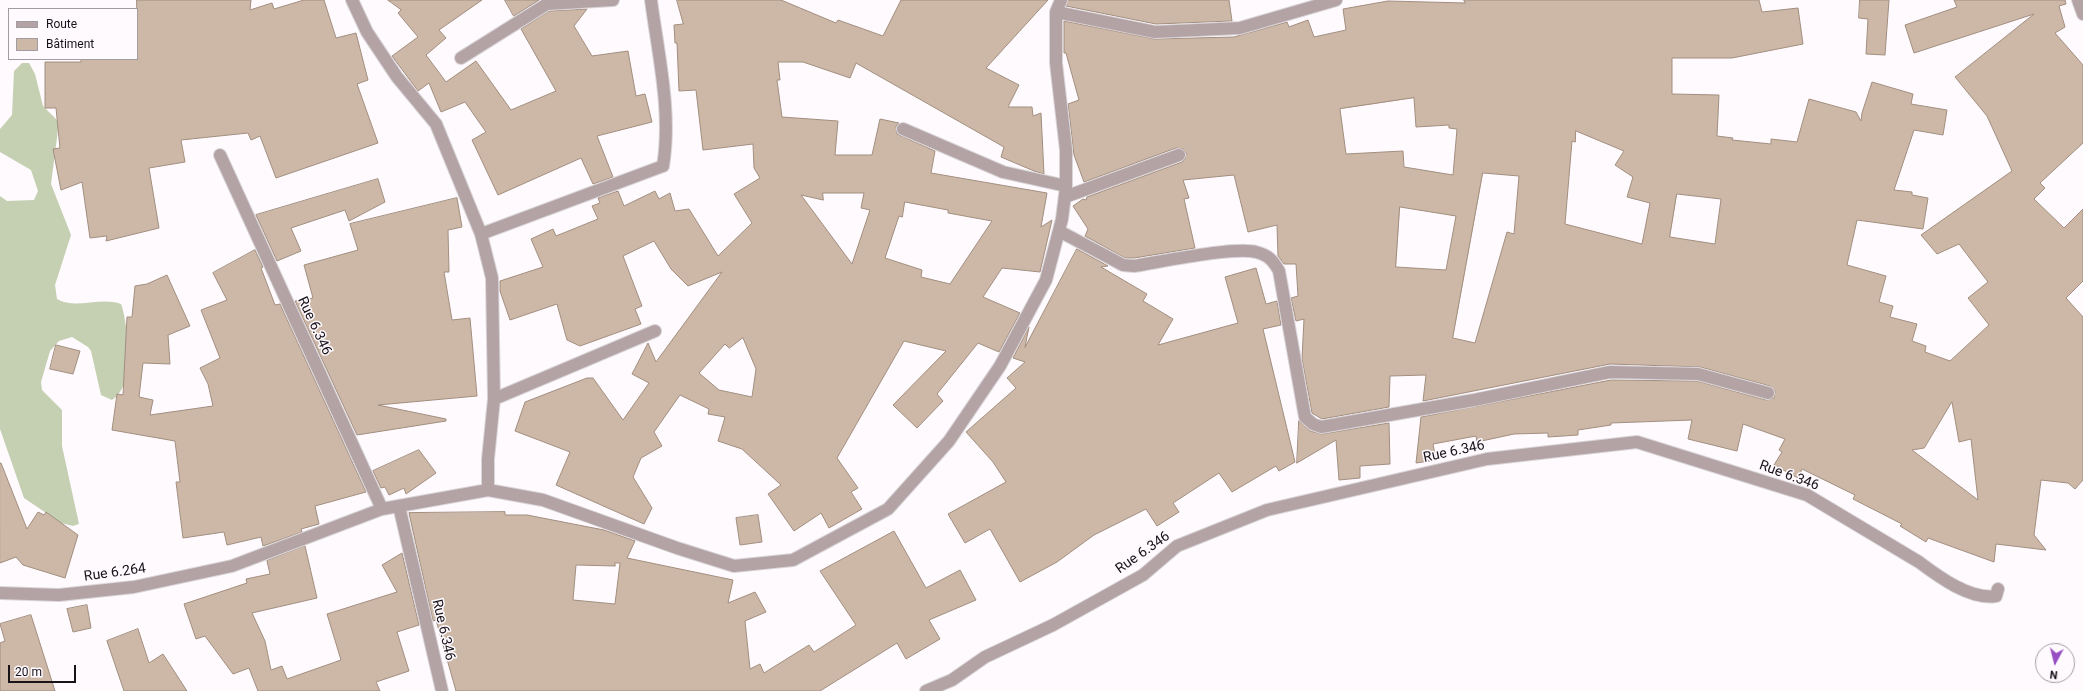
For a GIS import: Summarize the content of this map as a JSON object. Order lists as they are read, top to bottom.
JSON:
{
  "streets": {
    "street": ["Rue 6.346", "Rue 6.264"]
  },
  "crossings": [
    ["Rue 6.346", "Rue 6.264"]
  ],
  "legend": ["Route", "Bâtiment"],
  "scale_bar": "20 m",
  "north": "bottom"
}
